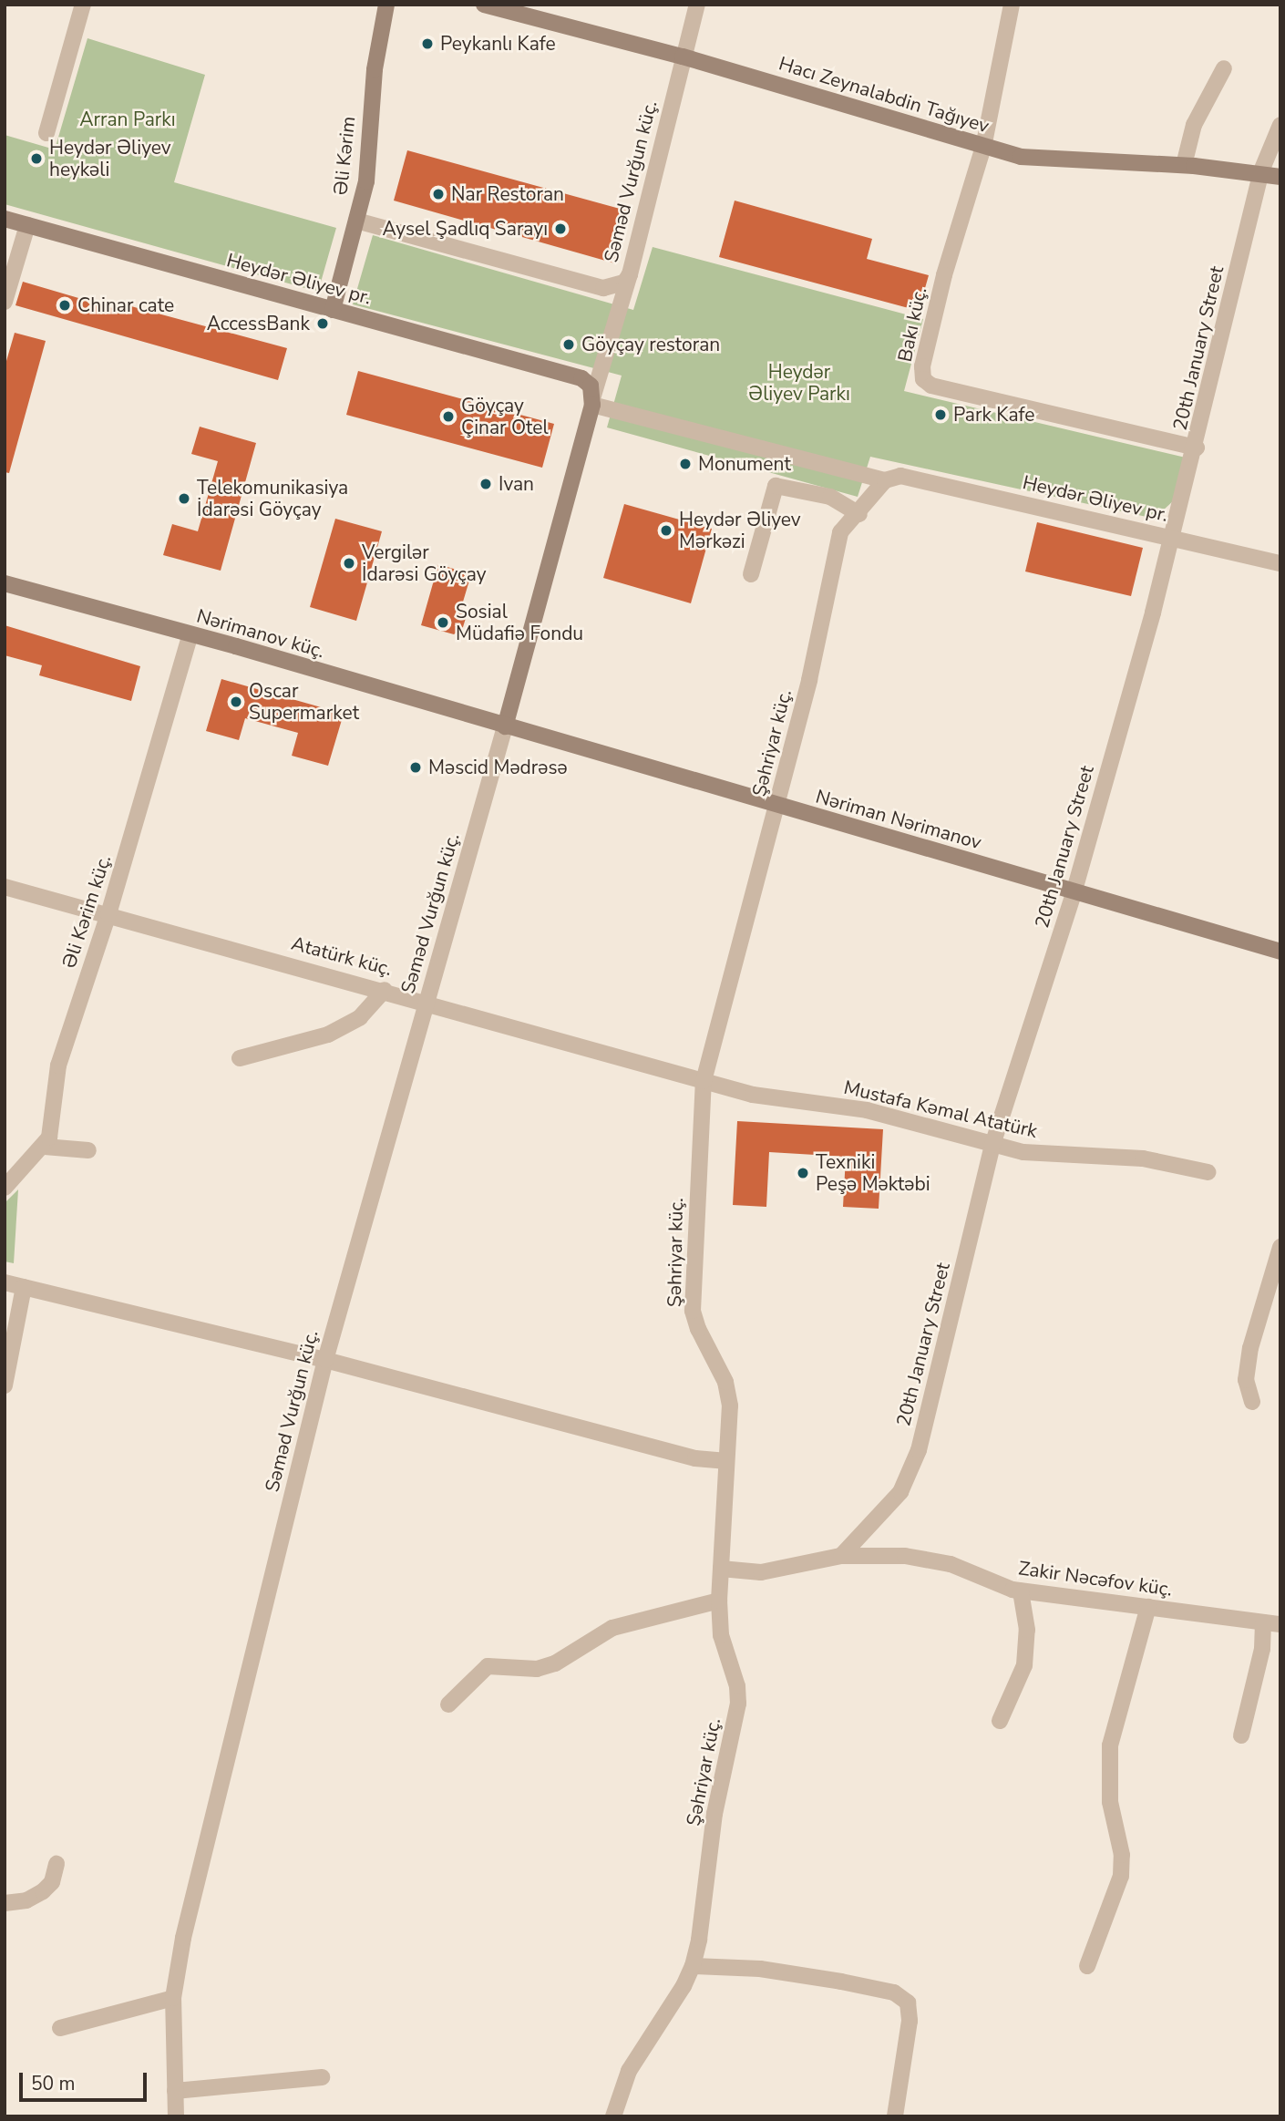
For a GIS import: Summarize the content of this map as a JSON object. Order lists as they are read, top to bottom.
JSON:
{
  "streets": {
    "main road": [
      "Hacı Zeynalabdin Tağıyev",
      "Əli Kərim",
      "Heydər Əliyev pr.",
      "Nərimanov küç.",
      "Nəriman Nərimanov"
    ],
    "street": [
      "Səməd Vurğun küç.",
      "Bakı küç.",
      "20th January Street",
      "Şəhriyar küç.",
      "Əli Kərim küç.",
      "Atatürk küç.",
      "Mustafa Kəmal Atatürk",
      "Zakir Nəcəfov küç."
    ]
  },
  "crossings": [
    ["Hacı Zeynalabdin Tağıyev", "Səməd Vurğun küç."],
    ["Hacı Zeynalabdin Tağıyev", "Bakı küç."],
    ["Hacı Zeynalabdin Tağıyev", "20th January Street"],
    ["Əli Kərim", "Səməd Vurğun küç."],
    ["Əli Kərim", "Heydər Əliyev pr."],
    ["Səməd Vurğun küç.", "Nərimanov küç."],
    ["Səməd Vurğun küç.", "Nəriman Nərimanov"],
    ["Səməd Vurğun küç.", "Atatürk küç."],
    ["Heydər Əliyev pr.", "20th January Street"],
    ["Heydər Əliyev pr.", "Şəhriyar küç."],
    ["Bakı küç.", "20th January Street"],
    ["20th January Street", "Nəriman Nərimanov"],
    ["20th January Street", "Mustafa Kəmal Atatürk"],
    ["20th January Street", "Zakir Nəcəfov küç."],
    ["Nərimanov küç.", "Nəriman Nərimanov"],
    ["Nərimanov küç.", "Əli Kərim küç."],
    ["Şəhriyar küç.", "Nəriman Nərimanov"],
    ["Şəhriyar küç.", "Atatürk küç."],
    ["Şəhriyar küç.", "Mustafa Kəmal Atatürk"],
    ["Şəhriyar küç.", "Zakir Nəcəfov küç."],
    ["Əli Kərim küç.", "Atatürk küç."],
    ["Atatürk küç.", "Mustafa Kəmal Atatürk"]
  ],
  "parks": ["Arran Parkı", "Heydər Əliyev Parkı"],
  "places": [
    "Peykanlı Kafe",
    "Heydər Əliyev heykəli",
    "Nar Restoran",
    "Aysel Şadlıq Sarayı",
    "Chinar cate",
    "AccessBank",
    "Göyçay restoran",
    "Park Kafe",
    "Göyçay Çinar Otel",
    "Monument",
    "Ivan",
    "Telekomunikasiya İdarəsi Göyçay",
    "Heydər Əliyev Mərkəzi",
    "Vergilər İdarəsi Göyçay",
    "Sosial Müdafiə Fondu",
    "Oscar Supermarket",
    "Məscid Mədrəsə",
    "Texniki Peşə Məktəbi"
  ],
  "scale_bar": "50 m"
}
